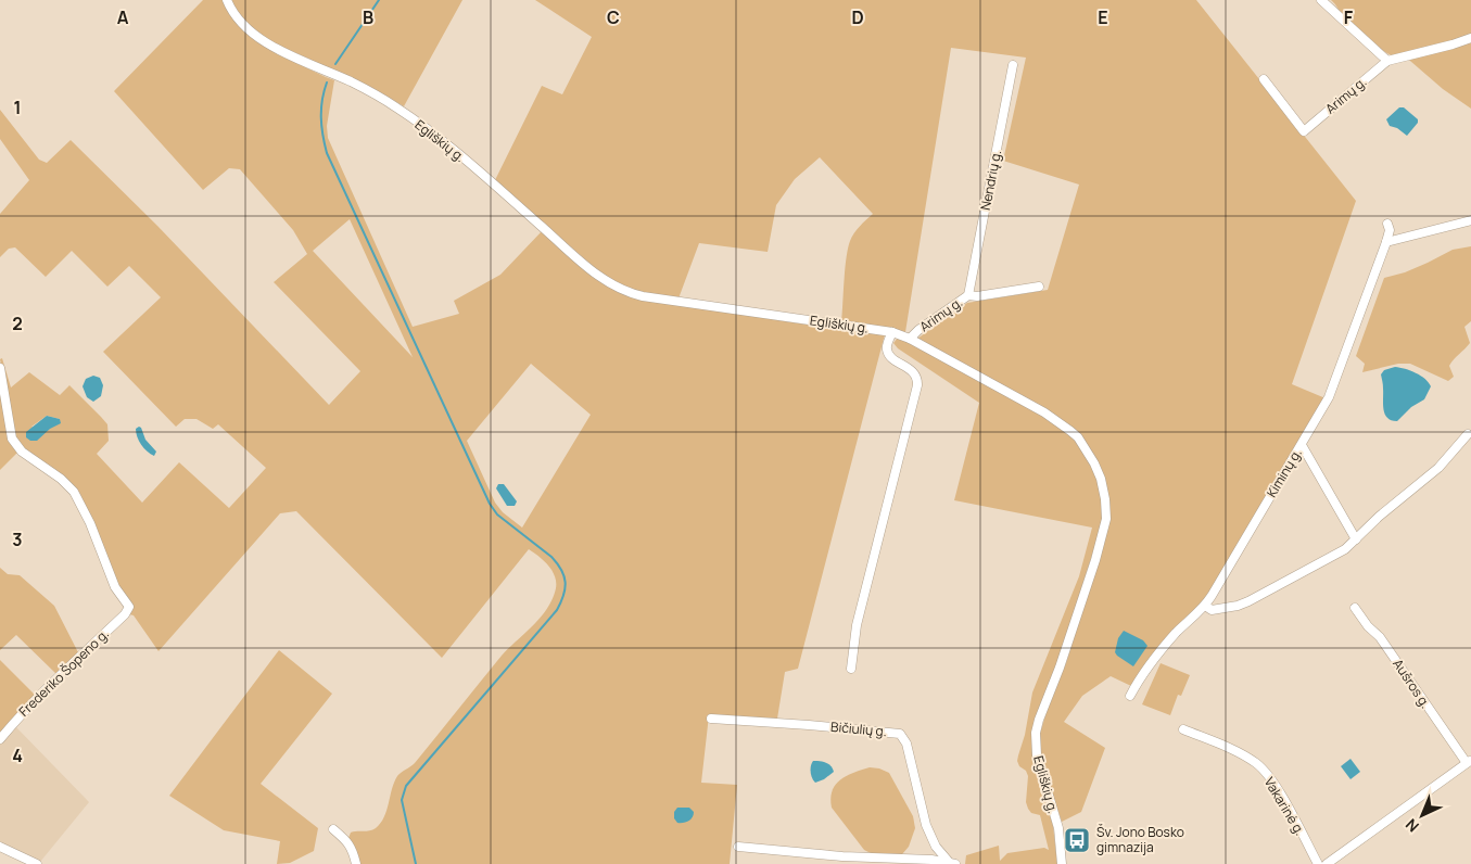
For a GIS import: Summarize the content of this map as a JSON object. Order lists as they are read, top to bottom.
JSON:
{
  "streets": {
    "street": [
      "Arimų g.",
      "Egliškių g.",
      "Nendrių g.",
      "Kiminų g.",
      "Frederiko Šopeno g.",
      "Aušros g.",
      "Bičiulių g.",
      "Vakarinė g."
    ]
  },
  "crossings": [
    ["Arimų g.", "Egliškių g."],
    ["Arimų g.", "Nendrių g."]
  ],
  "places": {
    "bus stop": ["Šv. Jono Bosko gimnazija"]
  },
  "north": "bottom left",
  "grid": {
    "columns": [
      "A",
      "B",
      "C",
      "D",
      "E",
      "F"
    ],
    "rows": [
      "1",
      "2",
      "3",
      "4"
    ]
  }
}
